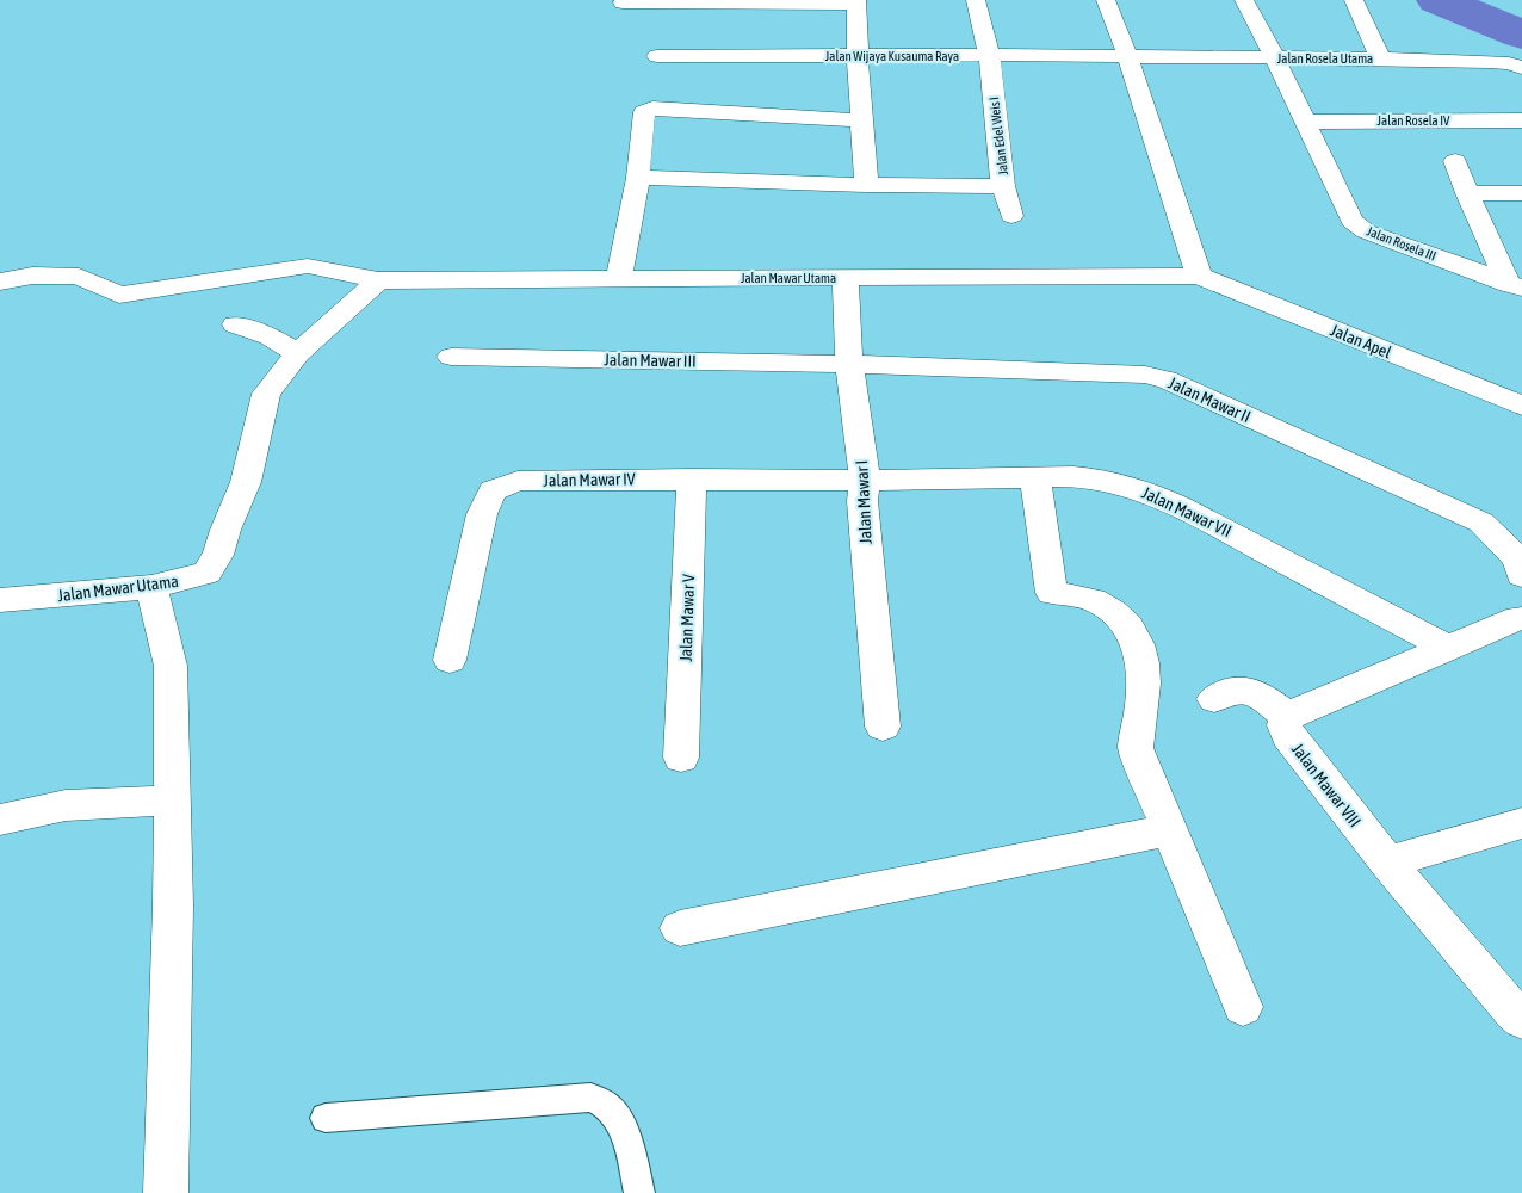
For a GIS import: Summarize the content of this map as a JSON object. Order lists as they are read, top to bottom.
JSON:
{
  "streets": {
    "street": [
      "Jalan Wijaya Kusauma Raya",
      "Jalan Rosela Utama",
      "Jalan Rosela IV",
      "Jalan Edel Weis I",
      "Jalan Rosela III",
      "Jalan Mawar Utama",
      "Jalan Apel",
      "Jalan Mawar III",
      "Jalan Mawar II",
      "Jalan Mawar IV",
      "Jalan Mawar I",
      "Jalan Mawar VII",
      "Jalan Mawar V",
      "Jalan Mawar VIII"
    ]
  },
  "crossings": [
    ["Jalan Wijaya Kusauma Raya", "Jalan Rosela Utama"],
    ["Jalan Wijaya Kusauma Raya", "Jalan Edel Weis I"],
    ["Jalan Rosela Utama", "Jalan Rosela III"],
    ["Jalan Rosela IV", "Jalan Rosela III"],
    ["Jalan Mawar Utama", "Jalan Apel"],
    ["Jalan Mawar Utama", "Jalan Mawar I"],
    ["Jalan Mawar III", "Jalan Mawar II"],
    ["Jalan Mawar III", "Jalan Mawar I"],
    ["Jalan Mawar II", "Jalan Mawar I"],
    ["Jalan Mawar IV", "Jalan Mawar I"],
    ["Jalan Mawar IV", "Jalan Mawar VII"],
    ["Jalan Mawar IV", "Jalan Mawar V"],
    ["Jalan Mawar I", "Jalan Mawar VII"]
  ]
}
